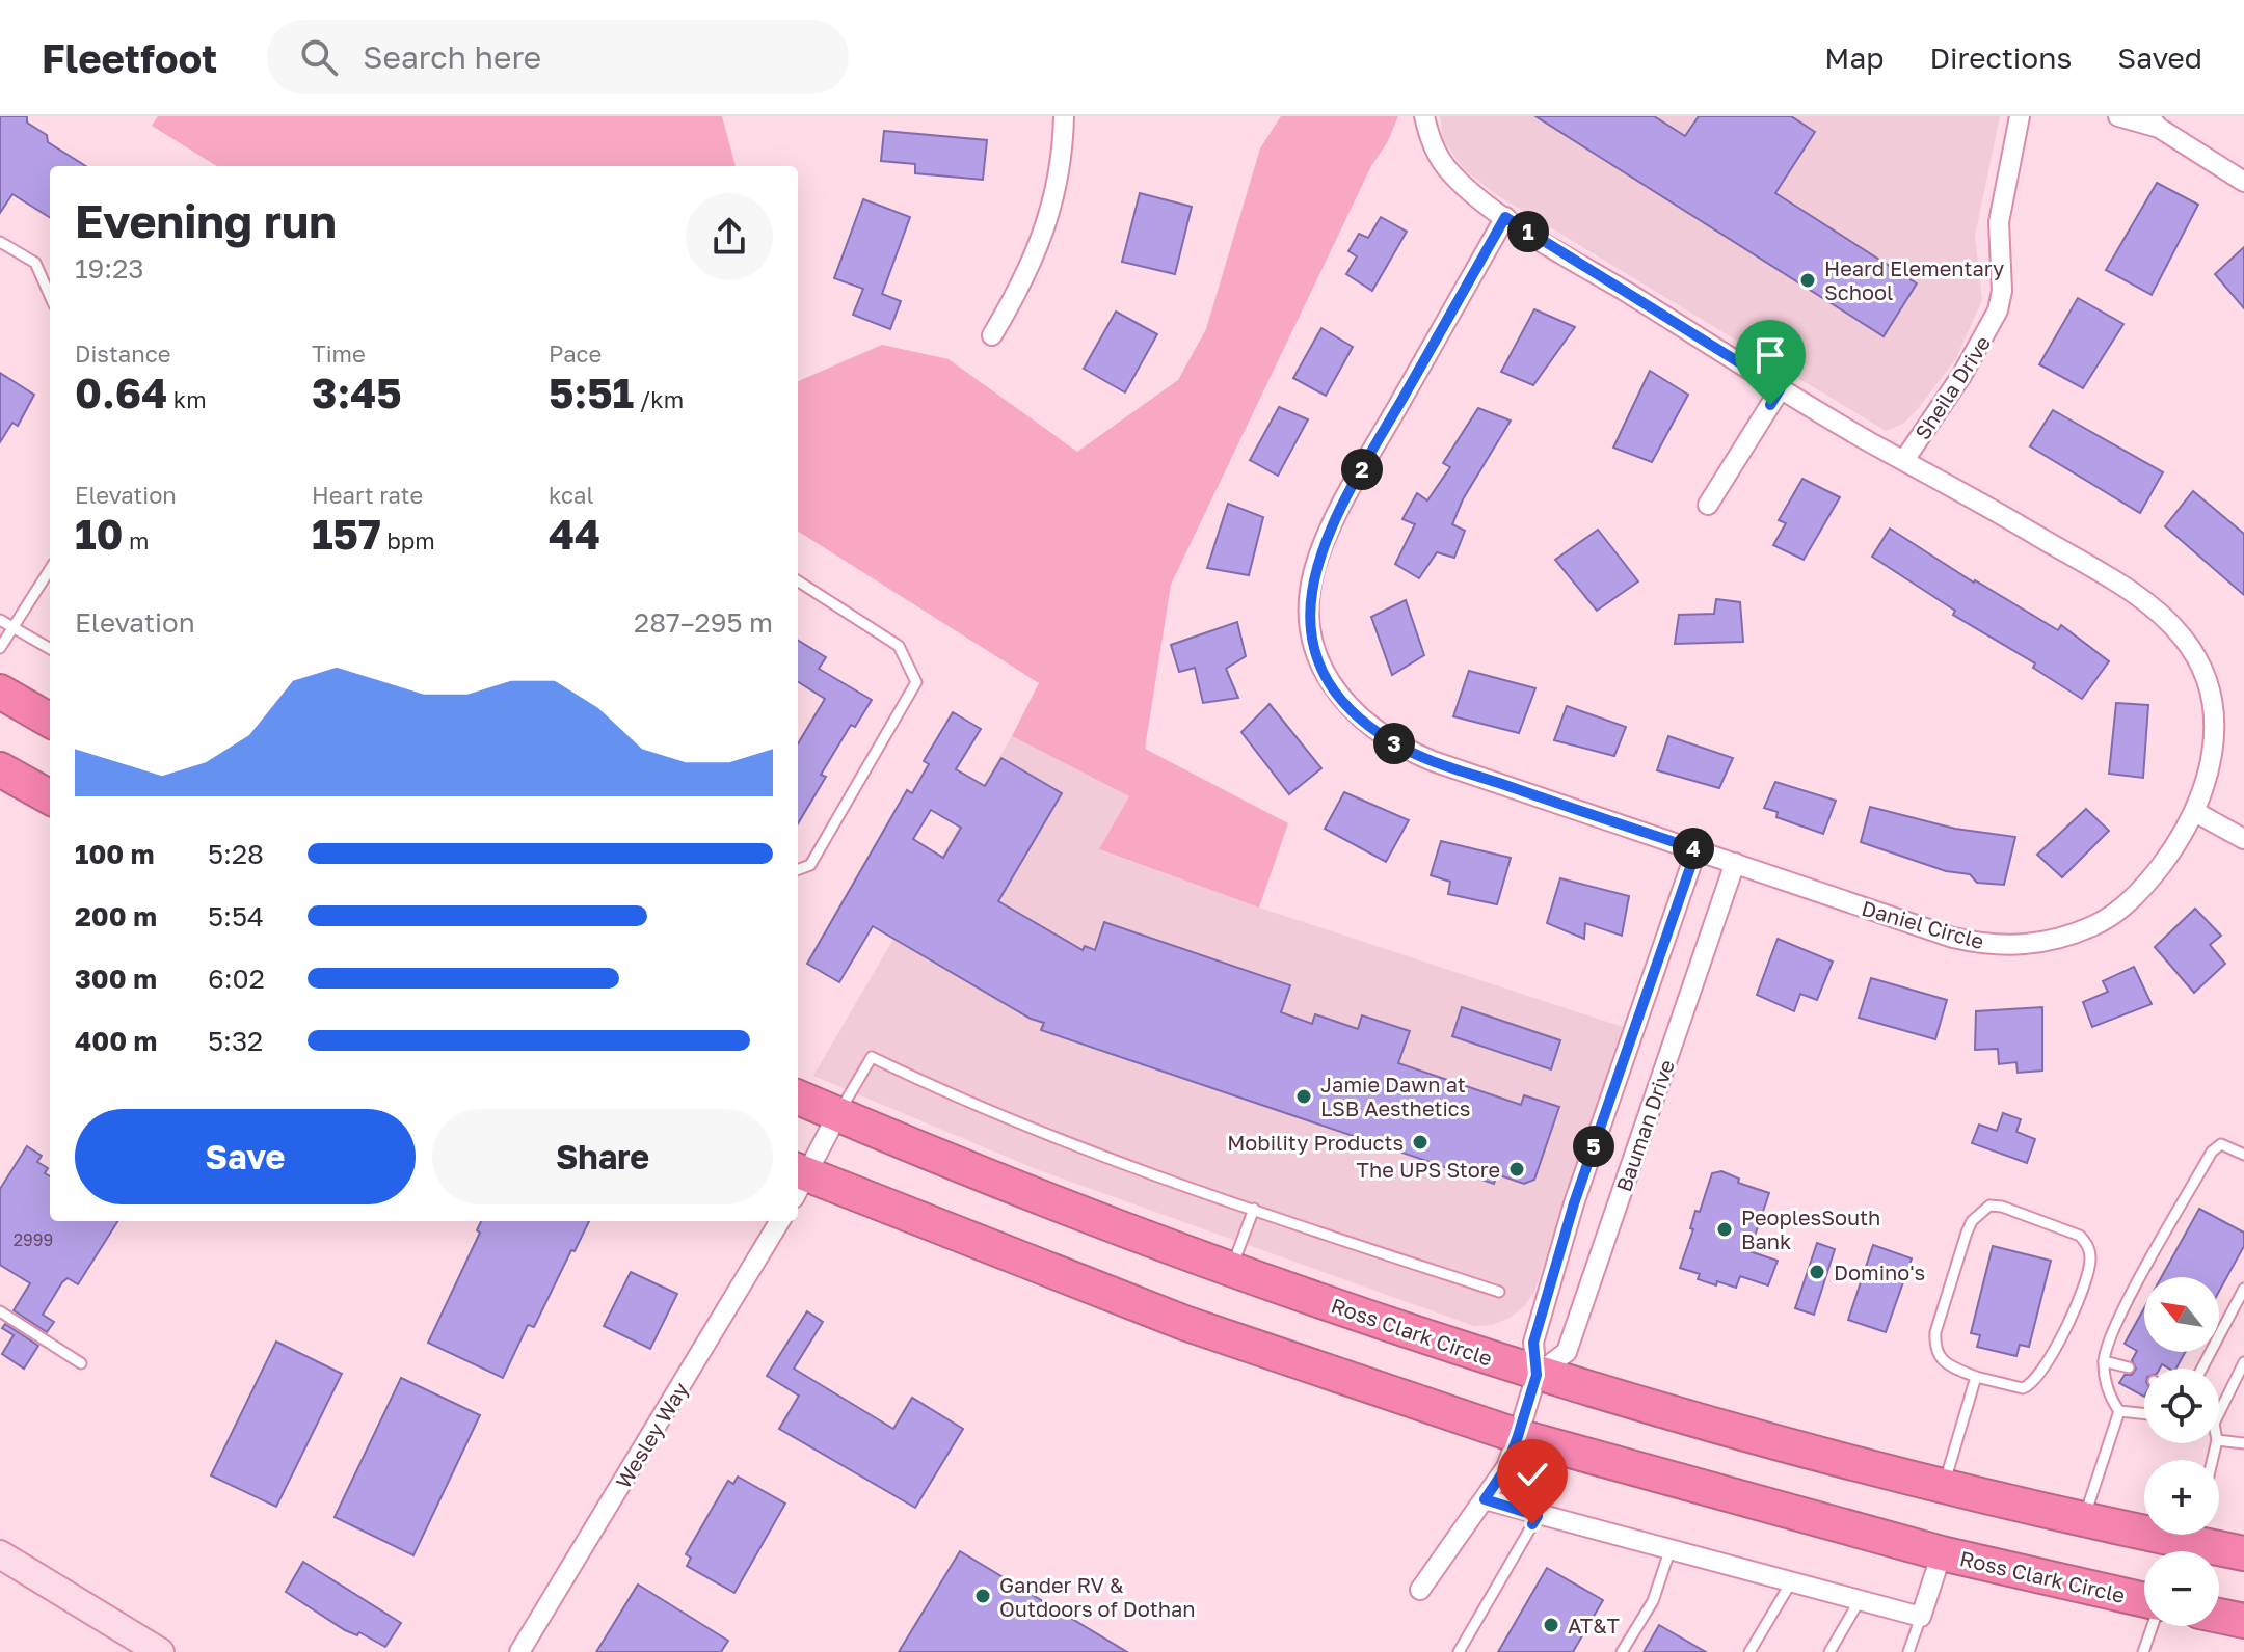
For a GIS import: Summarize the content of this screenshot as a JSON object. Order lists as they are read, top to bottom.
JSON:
{
  "streets": {
    "highway": ["Ross Clark Circle"],
    "street": [
      "Sheila Drive",
      "Daniel Circle",
      "Bauman Drive",
      "Wesley Way"
    ]
  },
  "crossings": [
    ["Sheila Drive", "Daniel Circle"],
    ["Daniel Circle", "Bauman Drive"],
    ["Bauman Drive", "Ross Clark Circle"]
  ],
  "places": [
    "Heard Elementary School",
    "Jamie Dawn at LSB Aesthetics",
    "Mobility Products",
    "The UPS Store",
    "PeoplesSouth Bank",
    "Domino's",
    "Gander RV & Outdoors of Dothan",
    "AT&T"
  ],
  "house_numbers": ["2999"],
  "north": "top left",
  "page": {
    "header": "Fleetfoot",
    "search": "Search here",
    "nav": ["Map", "Directions", "Saved"],
    "heading": ["Evening run", "19:23"],
    "pins": [
      "1",
      "2",
      "3",
      "4",
      "5"
    ],
    "stats": [
      ["Distance", "0.64 km"],
      ["Time", "3:45"],
      ["Pace", "5:51 /km"],
      ["Elevation", "10 m"],
      ["Heart rate", "157 bpm"],
      ["kcal", "44"]
    ],
    "chart": ["Elevation", "287–295 m"],
    "list": [
      {
        "name": "100 m",
        "note": "5:28"
      },
      {
        "name": "200 m",
        "note": "5:54"
      },
      {
        "name": "300 m",
        "note": "6:02"
      },
      {
        "name": "400 m",
        "note": "5:32"
      }
    ],
    "buttons": ["Save", "Share"],
    "map_buttons": ["+", "−"]
  }
}
